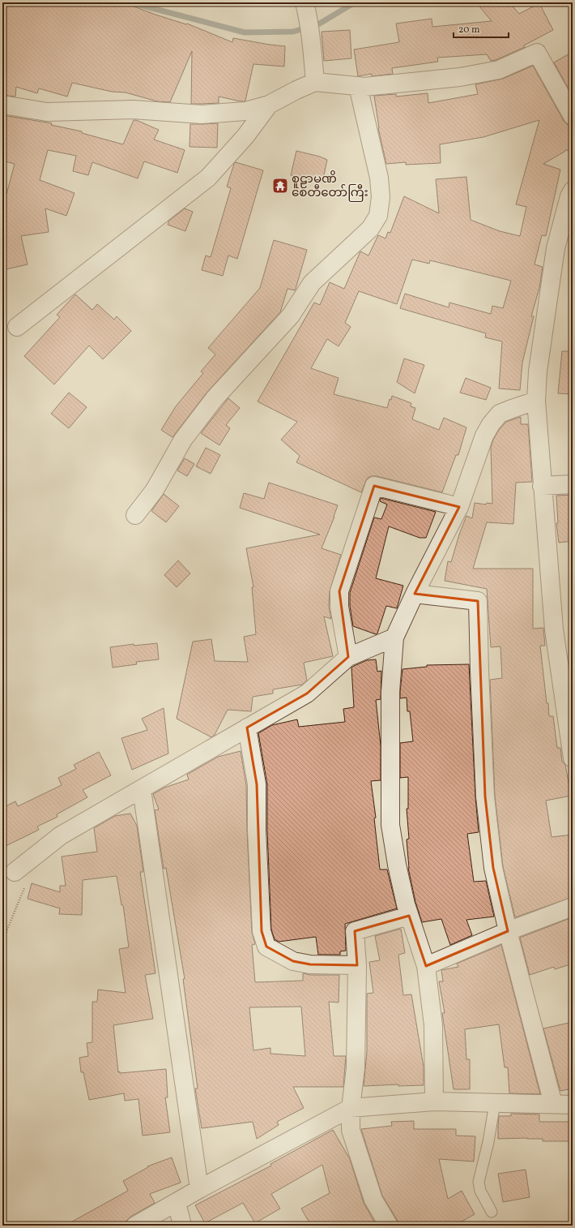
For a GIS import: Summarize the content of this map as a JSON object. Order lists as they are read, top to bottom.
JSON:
{
  "places": {
    "temple": ["စူဠာမဏိ စေတီတော်ကြီး"]
  },
  "scale_bar": "20 m"
}
